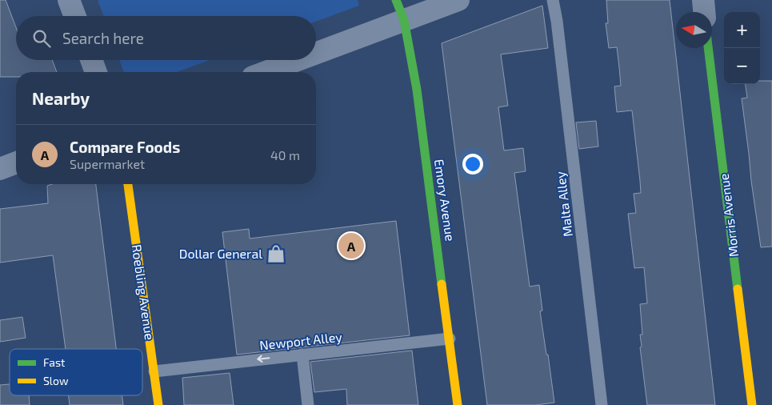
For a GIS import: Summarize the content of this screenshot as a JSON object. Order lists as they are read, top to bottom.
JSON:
{
  "streets": {
    "street": ["Emory Avenue", "Morris Avenue", "Roebling Avenue"],
    "lane": ["Malta Alley", "Newport Alley"]
  },
  "crossings": [
    ["Emory Avenue", "Newport Alley"],
    ["Roebling Avenue", "Newport Alley"]
  ],
  "one_way": ["Newport Alley"],
  "places": {
    "shop": ["Dollar General"]
  },
  "legend": ["Fast", "Slow"],
  "north": "left",
  "page": {
    "map_buttons": ["+", "−"],
    "search": "Search here",
    "heading": "Nearby",
    "list": [
      {
        "mark": "A",
        "name": "Compare Foods",
        "note": "Supermarket",
        "value": "40 m"
      }
    ],
    "pins": "A"
  }
}
